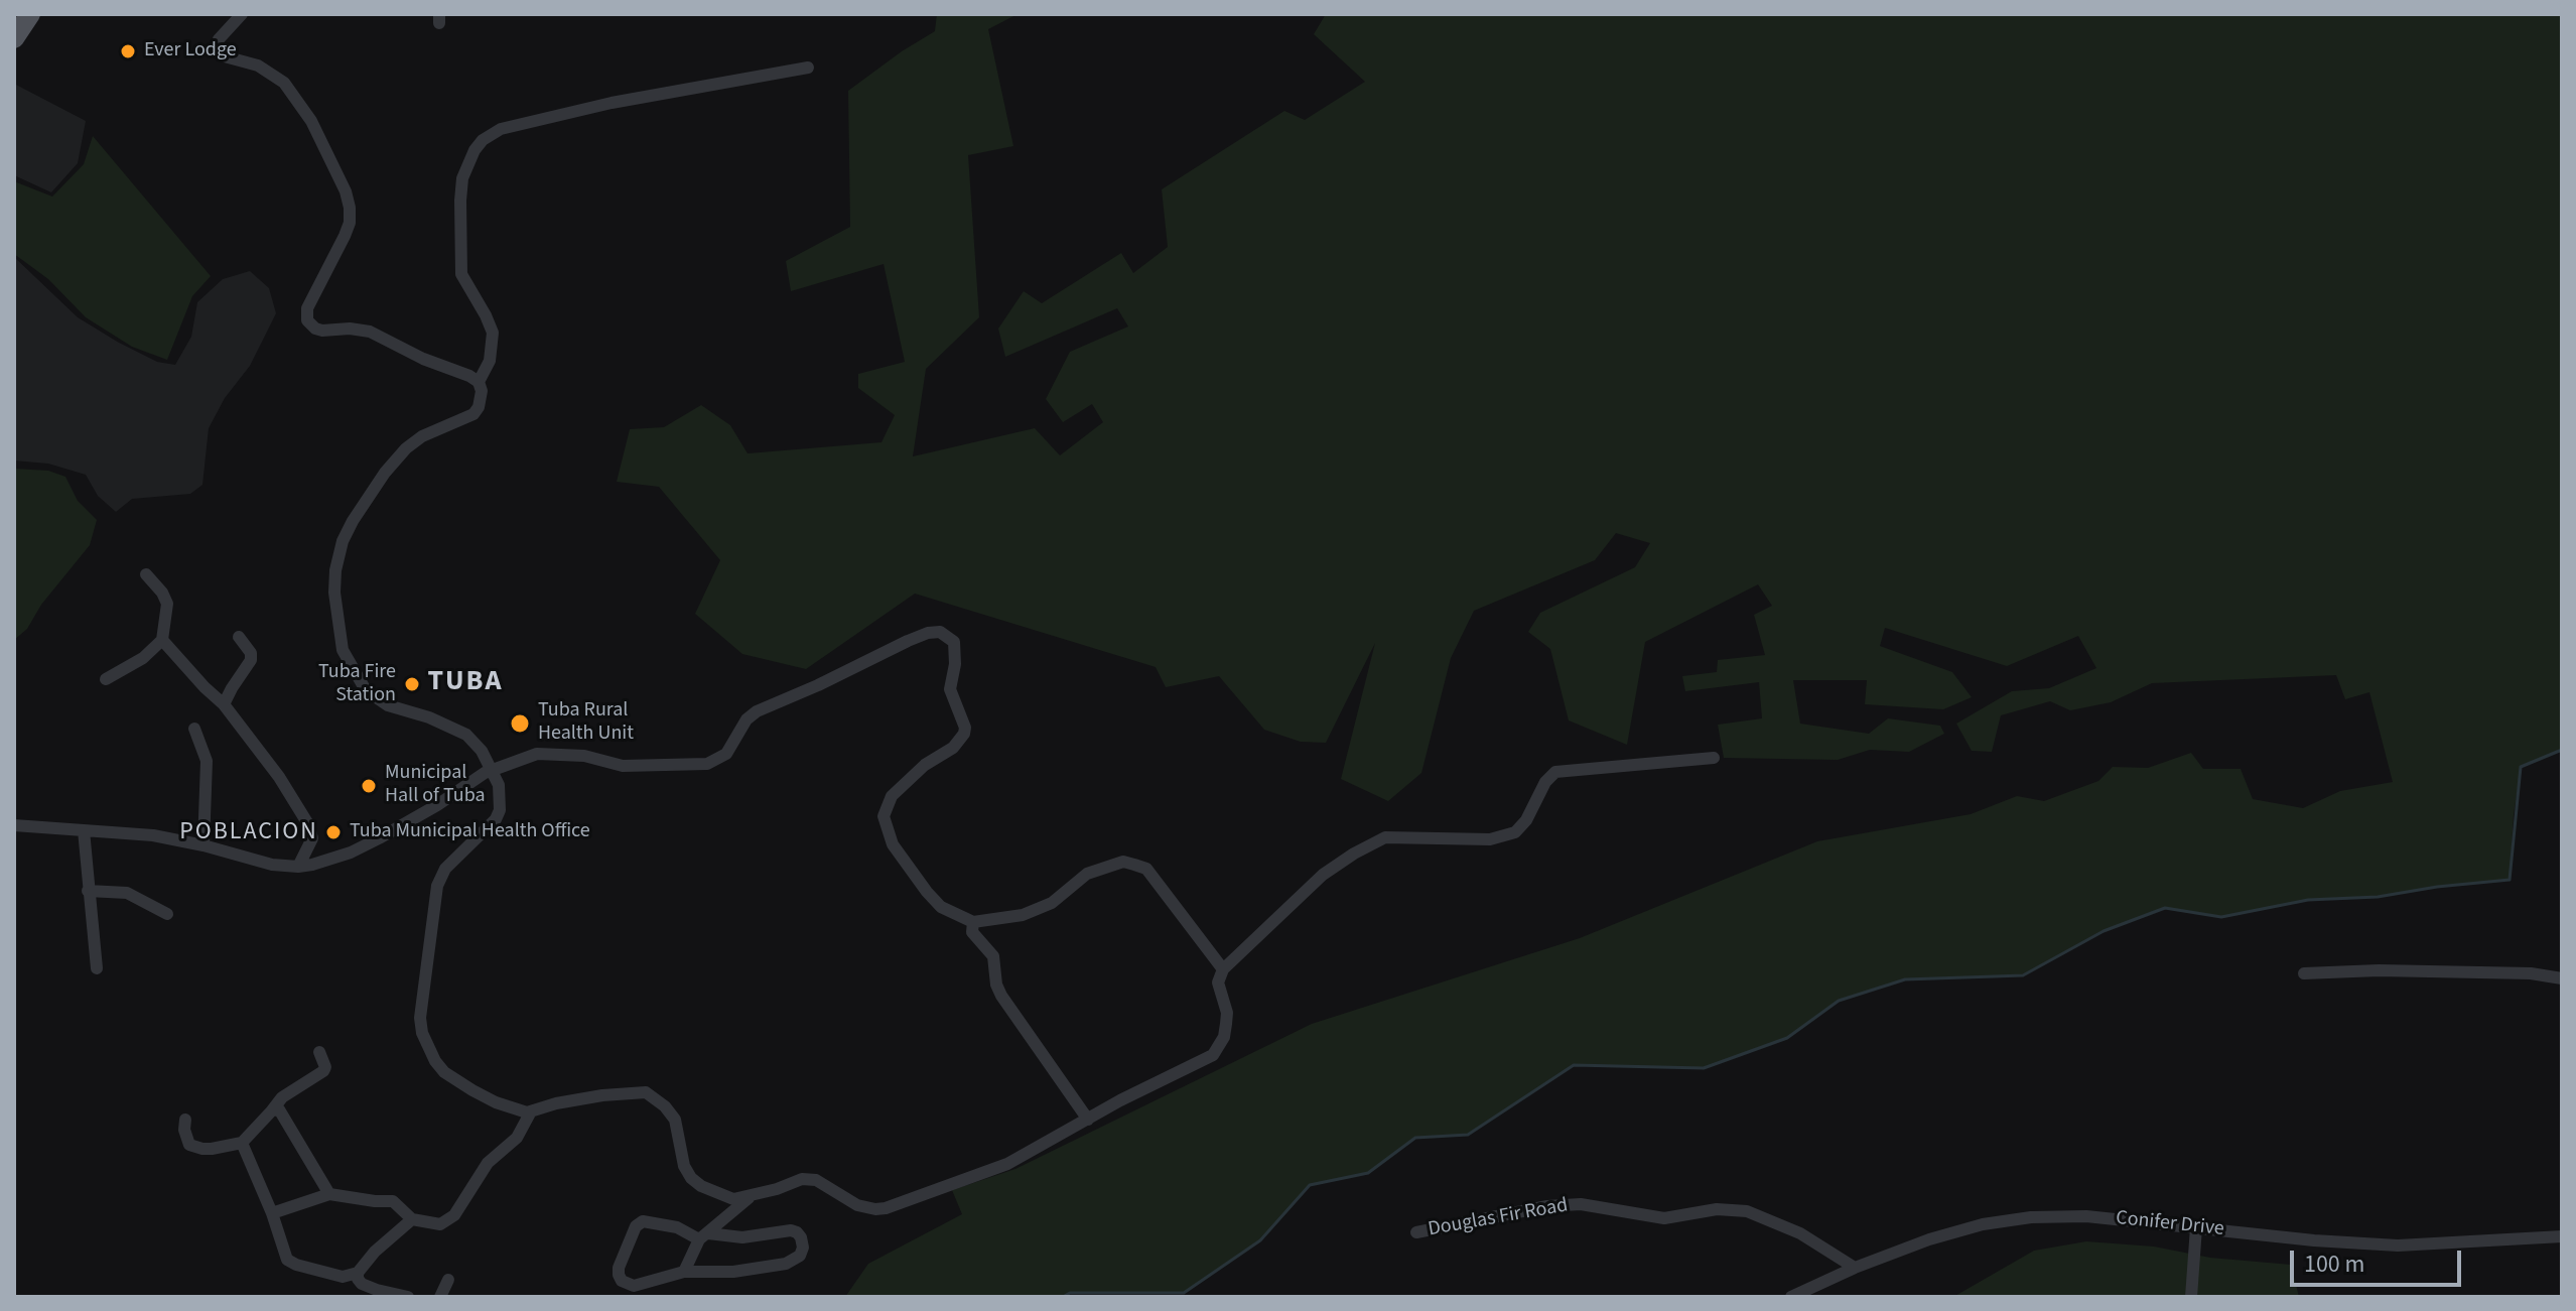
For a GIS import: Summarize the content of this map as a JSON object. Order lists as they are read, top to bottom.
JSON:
{
  "streets": {
    "street": ["Douglas Fir Road", "Conifer Drive"]
  },
  "crossings": [
    ["Douglas Fir Road", "Conifer Drive"]
  ],
  "districts": ["TUBA", "POBLACION"],
  "places": [
    "Ever Lodge",
    "Tuba Fire Station",
    "Tuba Rural Health Unit",
    "Municipal Hall of Tuba",
    "Tuba Municipal Health Office"
  ],
  "scale_bar": "100 m"
}
